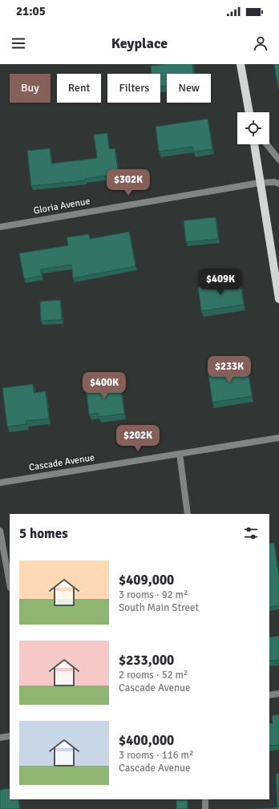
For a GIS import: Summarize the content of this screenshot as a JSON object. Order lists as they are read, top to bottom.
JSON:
{
  "streets": {
    "street": ["Gloria Avenue", "Cascade Avenue"]
  },
  "page": {
    "status": "21:05",
    "header": "Keyplace",
    "chip": [
      "Buy",
      "Rent",
      "Filters",
      "New"
    ],
    "price": [
      "$302K",
      "$409K",
      "$233K",
      "$400K",
      "$202K"
    ],
    "heading": "5 homes",
    "list": [
      {
        "name": "$409,000",
        "note": "3 rooms · 92 m² · South Main Street"
      },
      {
        "name": "$233,000",
        "note": "2 rooms · 52 m² · Cascade Avenue"
      },
      {
        "name": "$400,000",
        "note": "3 rooms · 116 m² · Cascade Avenue"
      }
    ]
  }
}
